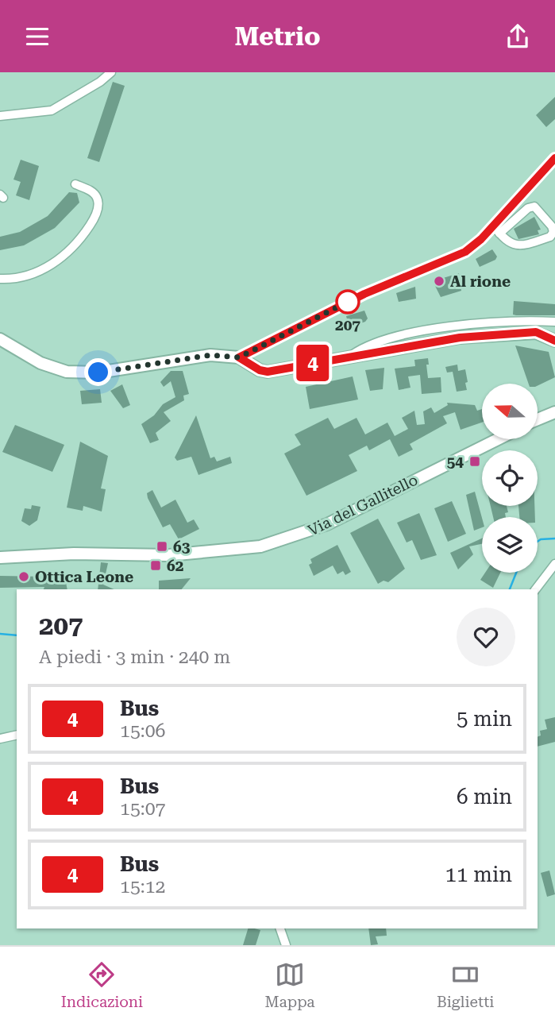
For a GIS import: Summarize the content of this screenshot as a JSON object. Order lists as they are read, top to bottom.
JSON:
{
  "streets": {
    "street": ["Via del Gallitello"]
  },
  "places": {
    "other": ["Al rione", "207", "Ottica Leone"],
    "transit": ["54", "63", "62"]
  },
  "lines": ["bus line 4"],
  "north": "left",
  "page": {
    "header": "Metrio",
    "on_map": "4",
    "heading": ["207", "A piedi · 3 min · 240 m"],
    "list": [
      {
        "mark": "4",
        "name": "Bus",
        "note": "15:06",
        "value": "5 min"
      },
      {
        "mark": "4",
        "name": "Bus",
        "note": "15:07",
        "value": "6 min"
      },
      {
        "mark": "4",
        "name": "Bus",
        "note": "15:12",
        "value": "11 min"
      }
    ],
    "tabs": ["Indicazioni", "Mappa", "Biglietti"]
  }
}
